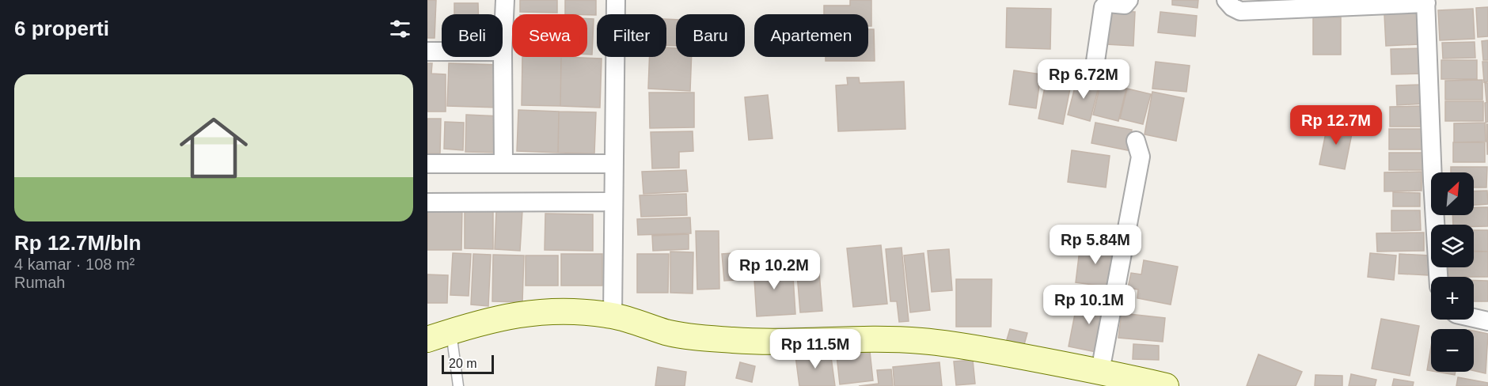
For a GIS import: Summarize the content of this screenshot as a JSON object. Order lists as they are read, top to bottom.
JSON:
{
  "scale_bar": "20 m",
  "north": "top right",
  "page": {
    "heading": "6 properti",
    "chip": [
      "Beli",
      "Sewa",
      "Filter",
      "Baru",
      "Apartemen"
    ],
    "list": [
      {
        "name": "Rp 12.7M/bln",
        "note": "4 kamar · 108 m² · Rumah"
      }
    ],
    "price": [
      "Rp 6.72M",
      "Rp 12.7M",
      "Rp 5.84M",
      "Rp 10.2M",
      "Rp 10.1M",
      "Rp 11.5M"
    ],
    "map_buttons": ["+", "−"],
    "scale": "20 m"
  }
}
